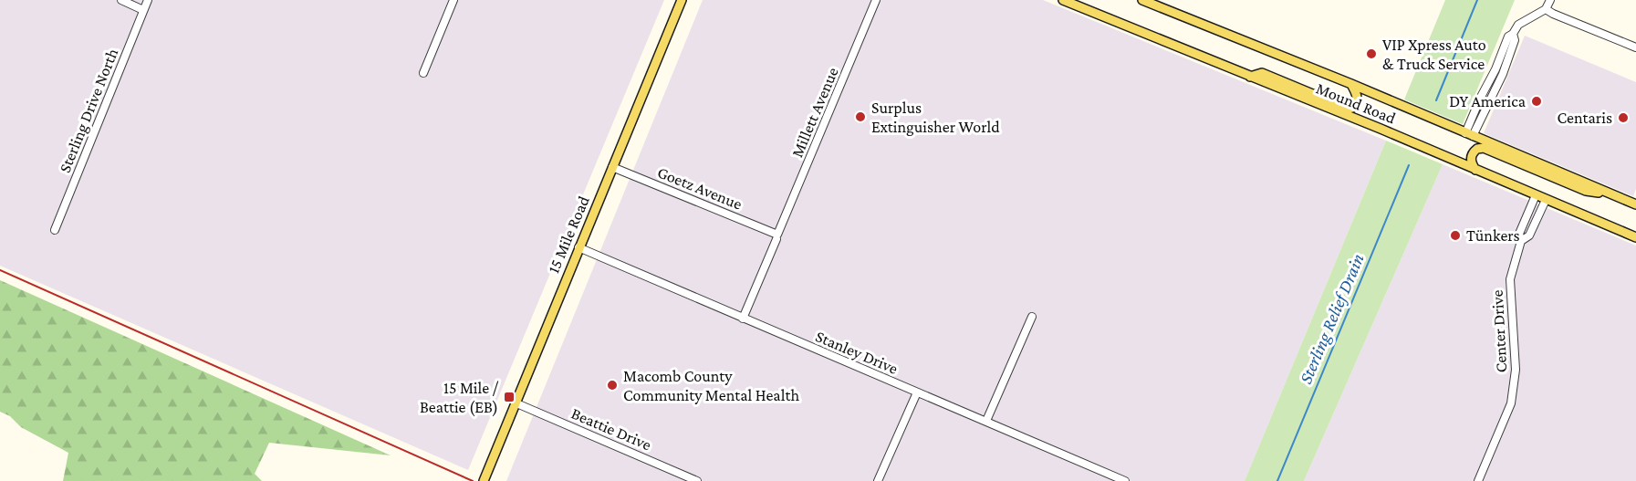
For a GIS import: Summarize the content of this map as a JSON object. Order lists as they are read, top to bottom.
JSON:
{
  "streets": {
    "main road": ["Mound Road", "15 Mile Road"],
    "street": [
      "Sterling Drive North",
      "Millett Avenue",
      "Goetz Avenue",
      "Center Drive",
      "Stanley Drive",
      "Beattie Drive"
    ]
  },
  "crossings": [
    ["Mound Road", "Center Drive"],
    ["Millett Avenue", "Goetz Avenue"],
    ["Millett Avenue", "Stanley Drive"],
    ["Goetz Avenue", "15 Mile Road"],
    ["15 Mile Road", "Stanley Drive"],
    ["15 Mile Road", "Beattie Drive"]
  ],
  "water": ["Sterling Relief Drain"],
  "places": {
    "other": [
      "VIP Xpress Auto & Truck Service",
      "DY America",
      "Surplus Extinguisher World",
      "Centaris",
      "Tünkers",
      "Macomb County Community Mental Health"
    ],
    "transit": ["15 Mile / Beattie (EB)"]
  }
}
